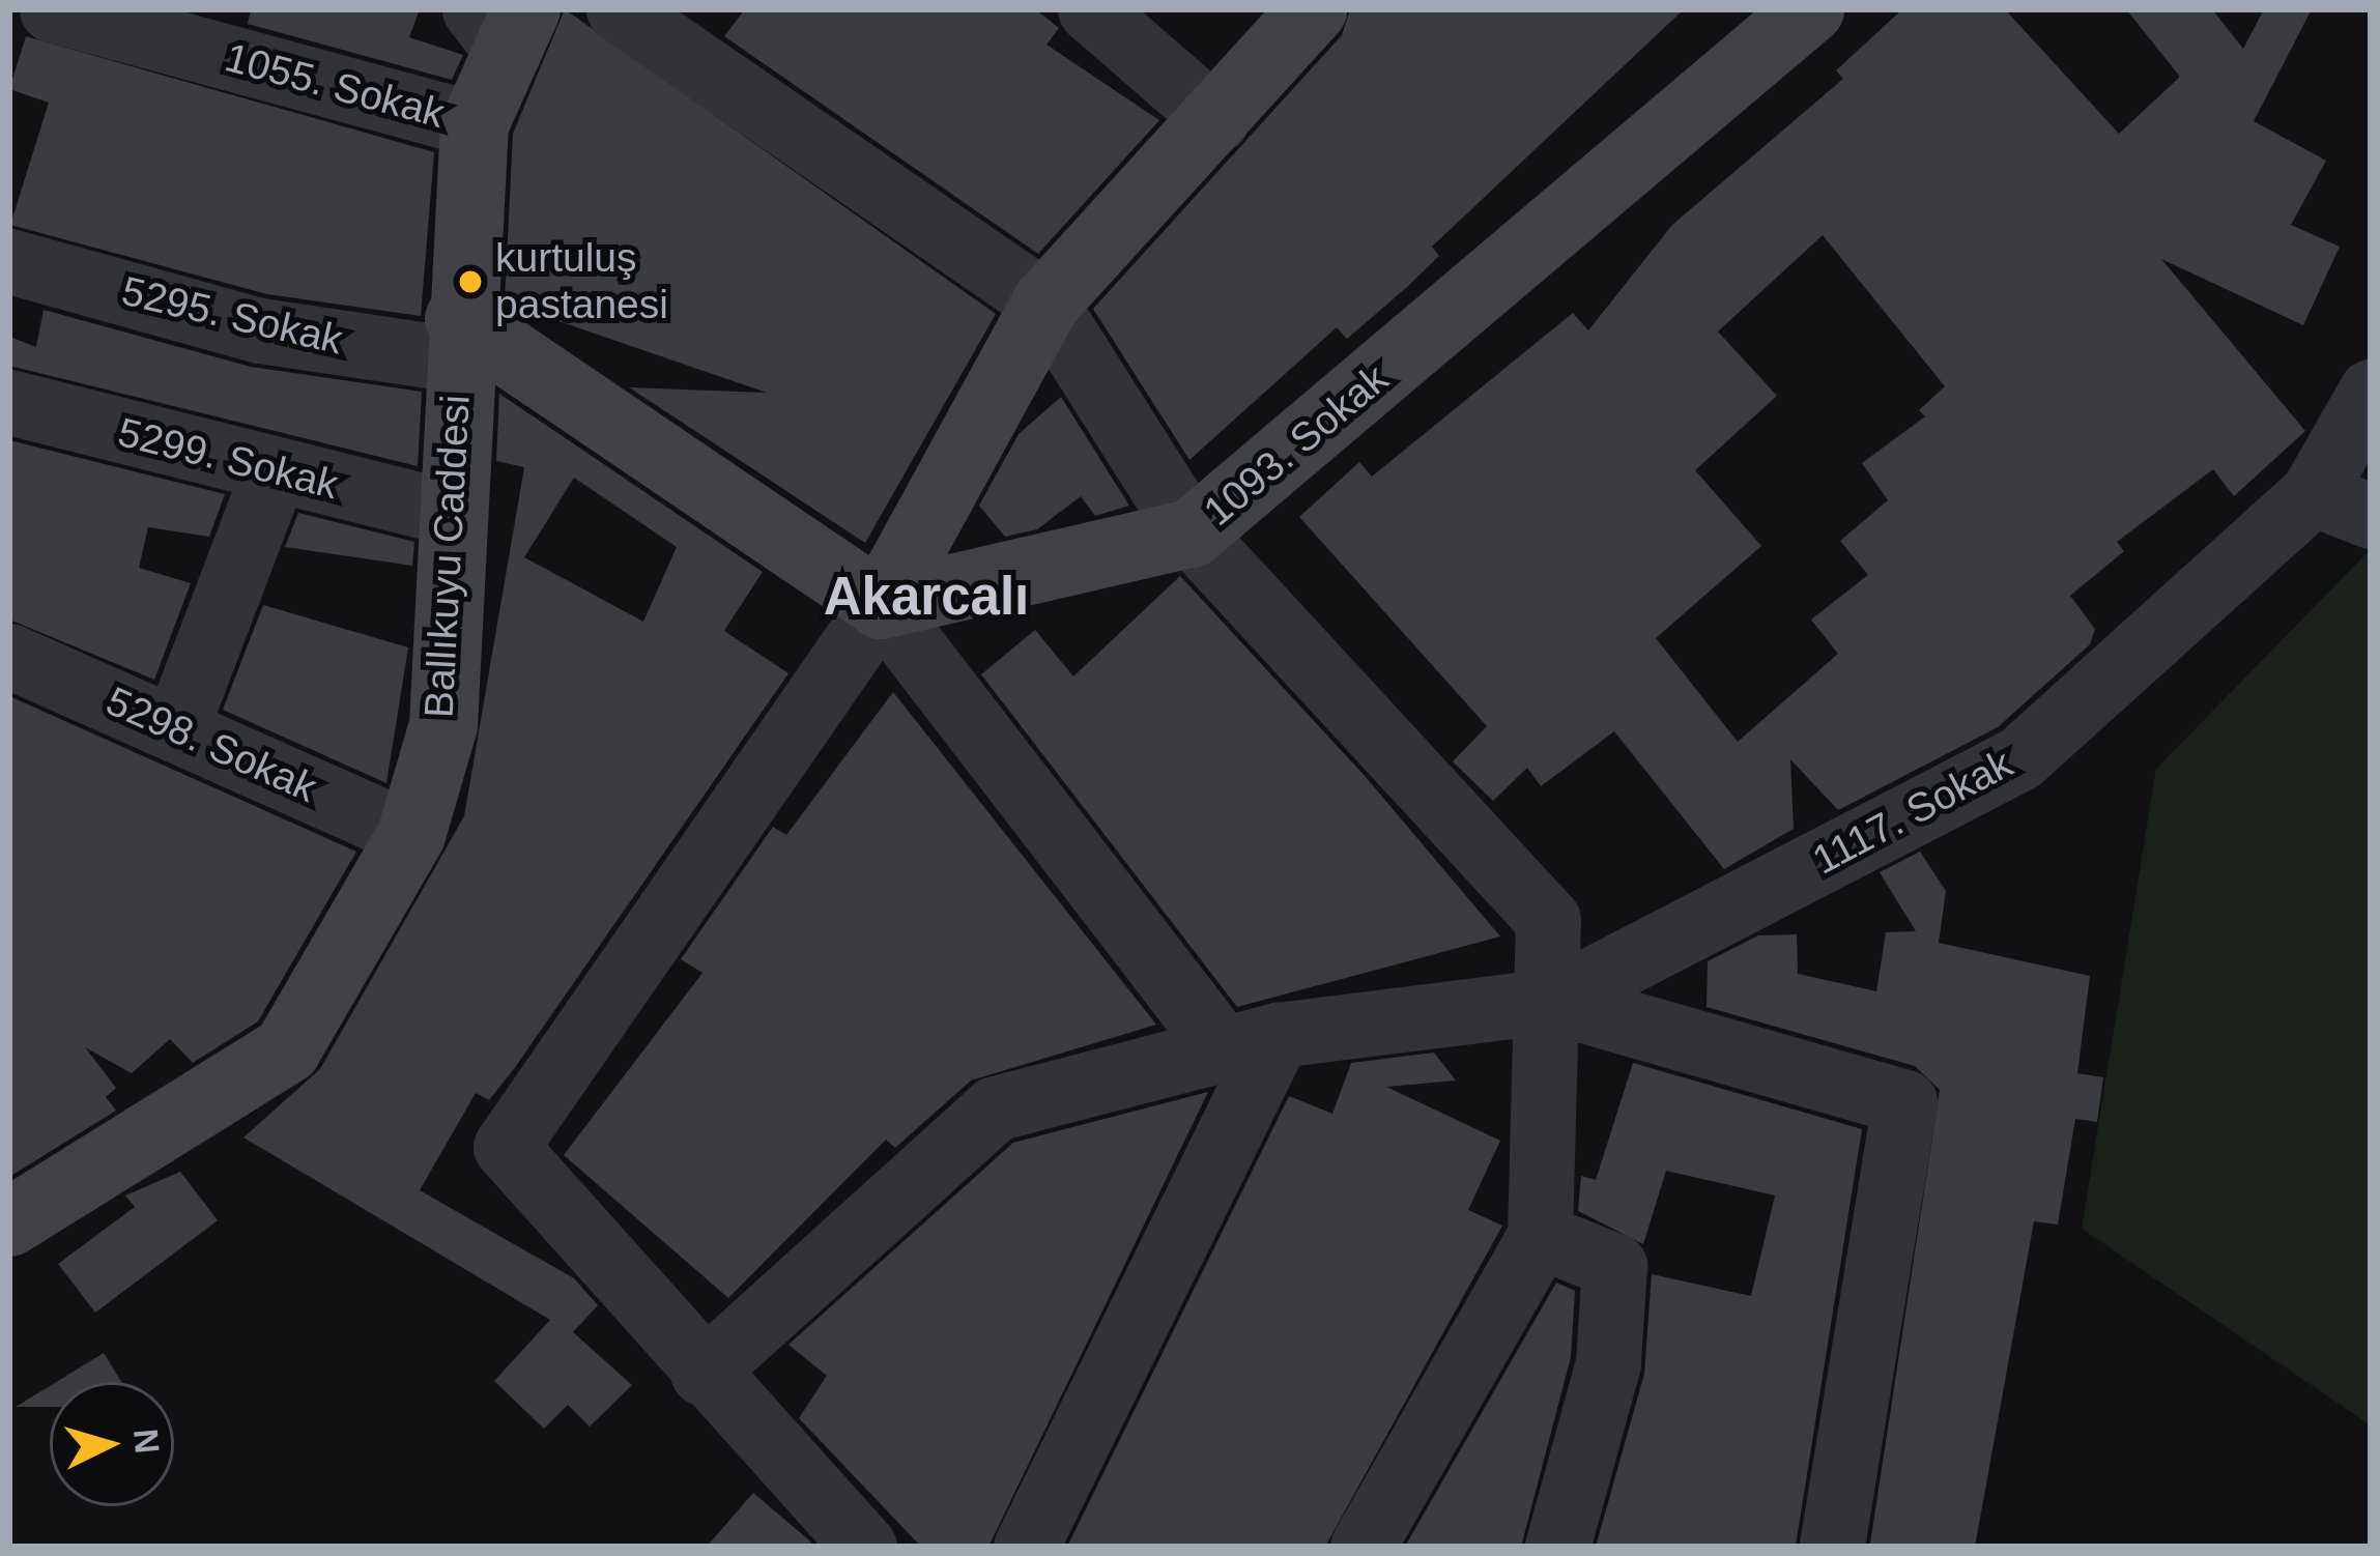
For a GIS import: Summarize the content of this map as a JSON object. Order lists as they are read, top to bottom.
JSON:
{
  "streets": {
    "main road": ["1093. Sokak", "Ballıkuyu Caddesi"],
    "street": [
      "1055. Sokak",
      "5295. Sokak",
      "5299. Sokak",
      "5298. Sokak",
      "1117. Sokak"
    ]
  },
  "crossings": [
    ["1055. Sokak", "Ballıkuyu Caddesi"],
    ["5295. Sokak", "Ballıkuyu Caddesi"],
    ["5299. Sokak", "Ballıkuyu Caddesi"],
    ["Ballıkuyu Caddesi", "5298. Sokak"]
  ],
  "districts": ["Akarcalı"],
  "places": ["kurtuluş pastanesi"],
  "north": "right"
}
